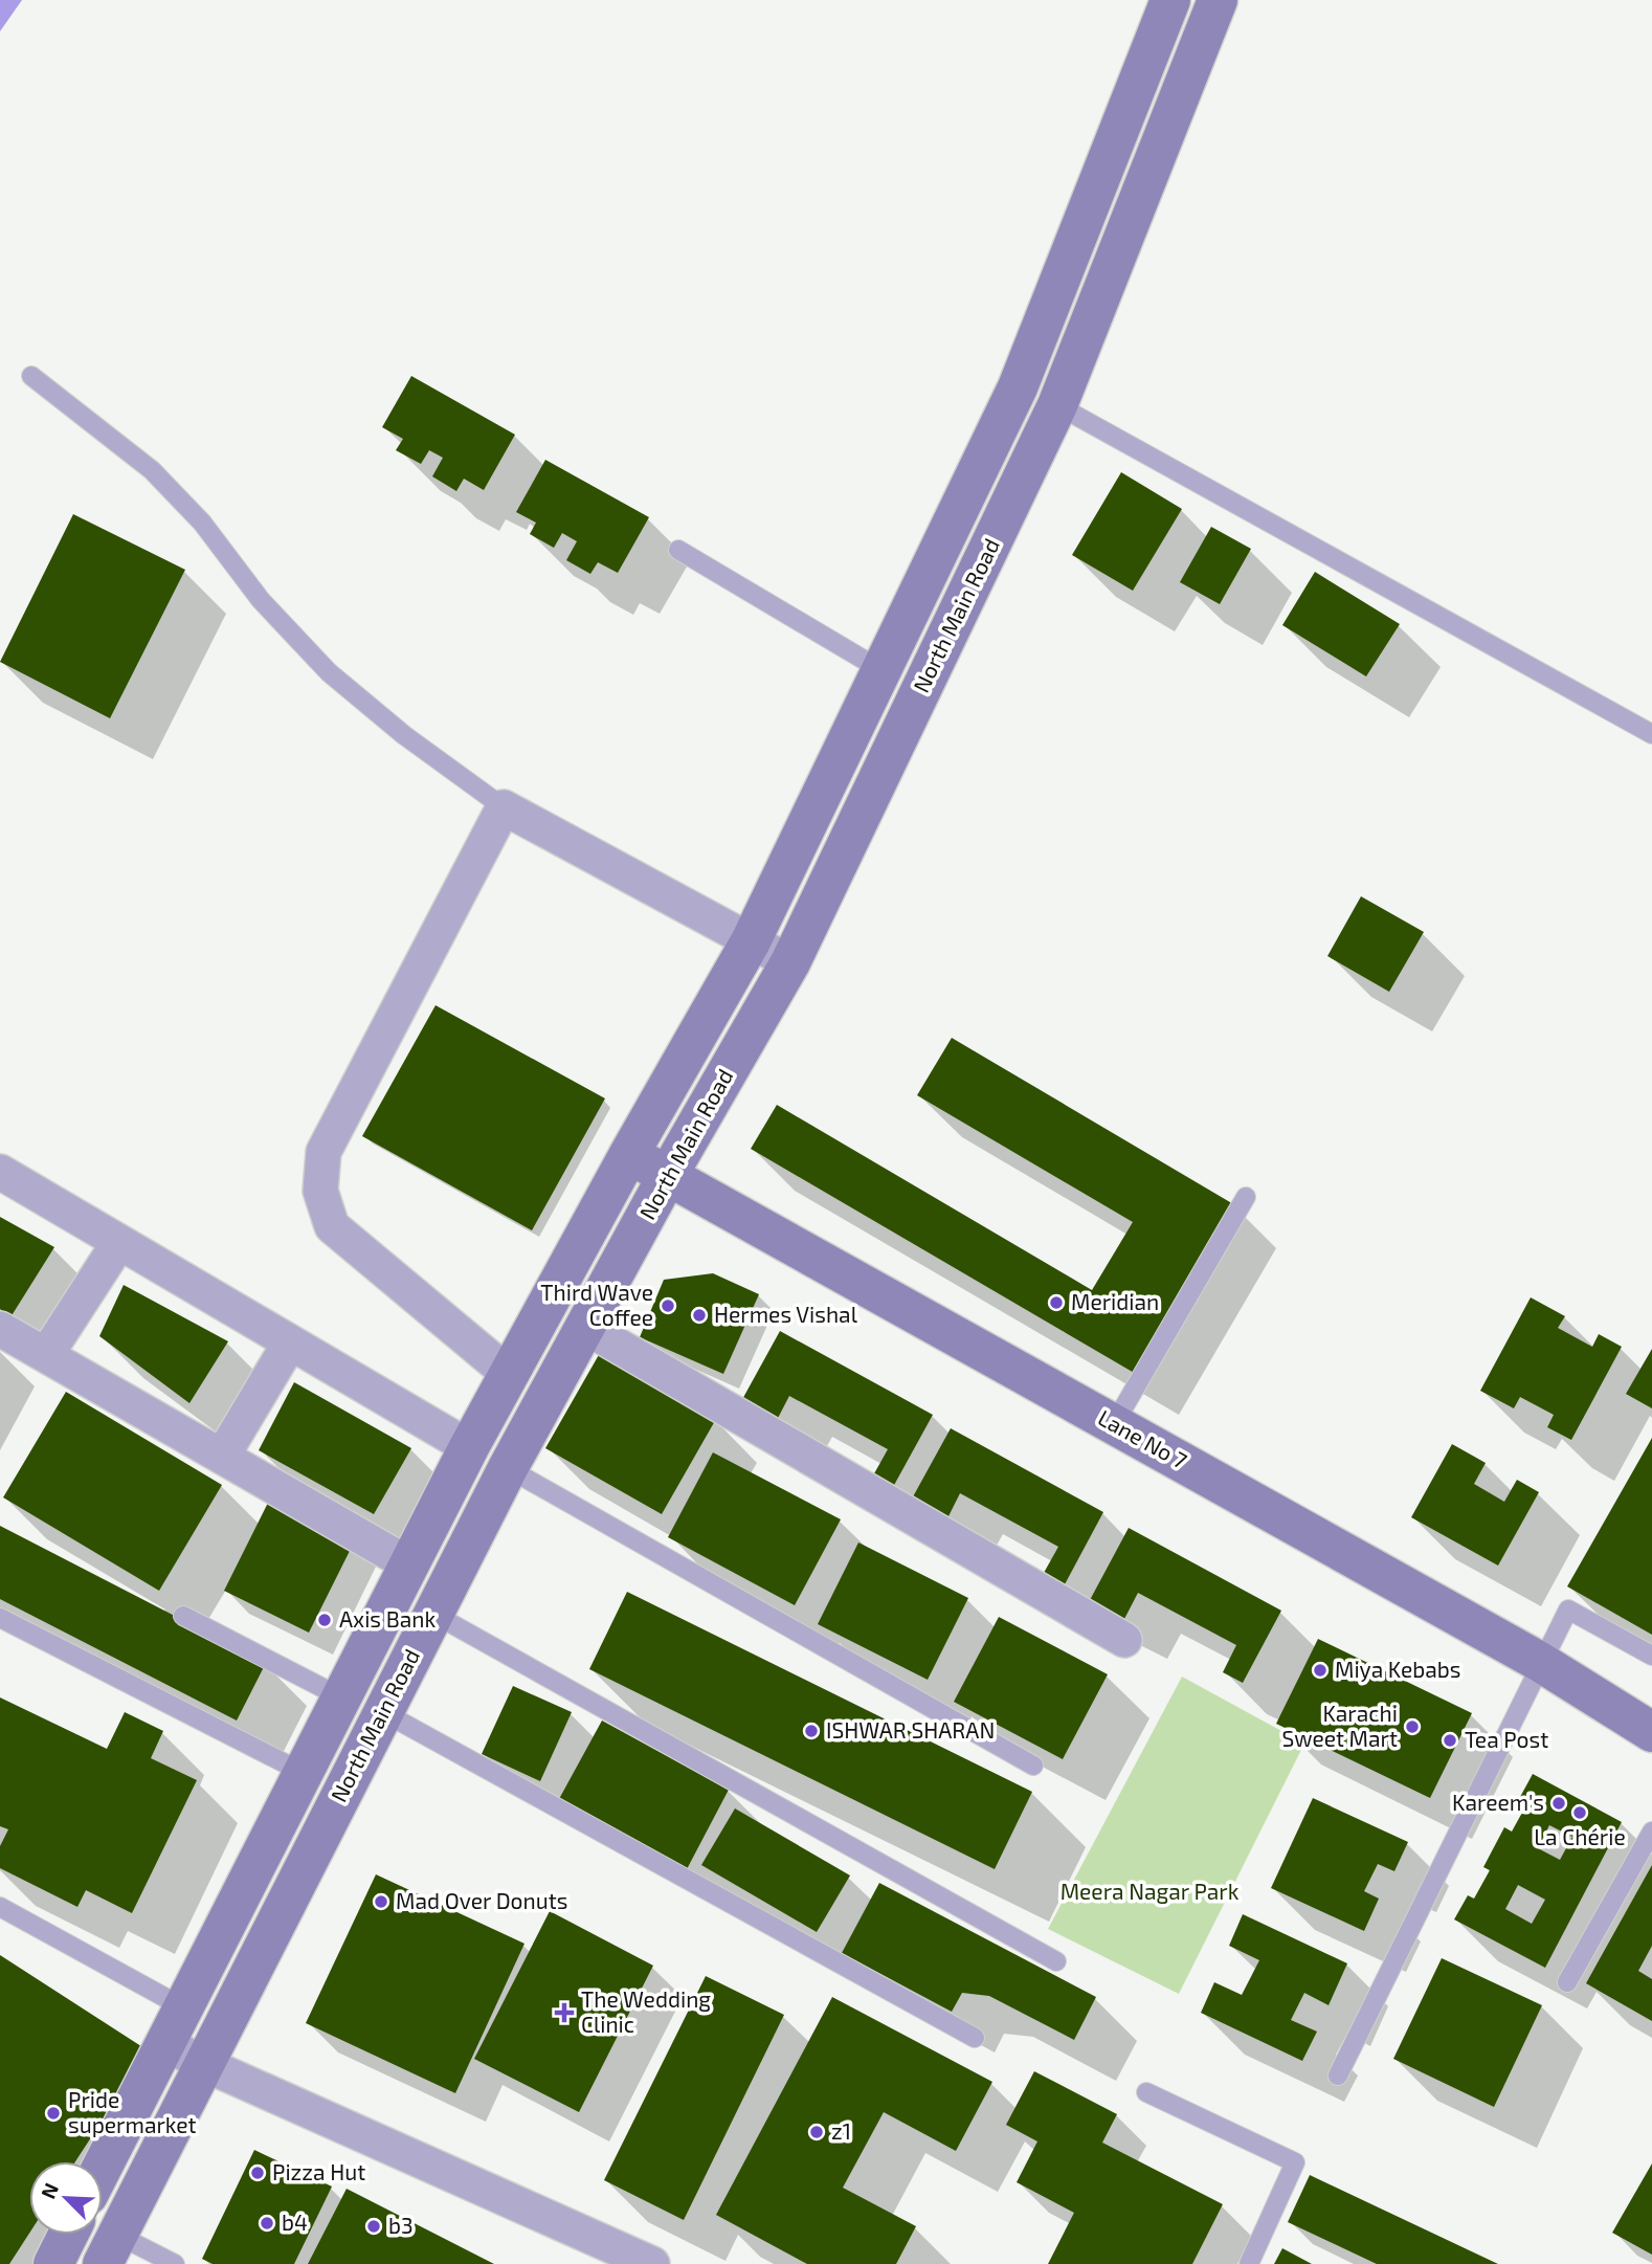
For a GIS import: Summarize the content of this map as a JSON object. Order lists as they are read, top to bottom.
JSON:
{
  "streets": {
    "main road": ["North Main Road", "Lane No 7"]
  },
  "crossings": [
    ["North Main Road", "Lane No 7"]
  ],
  "parks": ["Meera Nagar Park"],
  "places": {
    "other": [
      "Meridian",
      "Third Wave Coffee",
      "Hermes Vishal",
      "Axis Bank",
      "Miya Kebabs",
      "Karachi Sweet Mart",
      "ISHWAR SHARAN",
      "Tea Post",
      "Kareem's",
      "La Chérie",
      "Mad Over Donuts",
      "Pride supermarket",
      "z1",
      "Pizza Hut",
      "b4",
      "b3"
    ],
    "health": ["The Wedding Clinic"]
  },
  "north": "top left"
}
